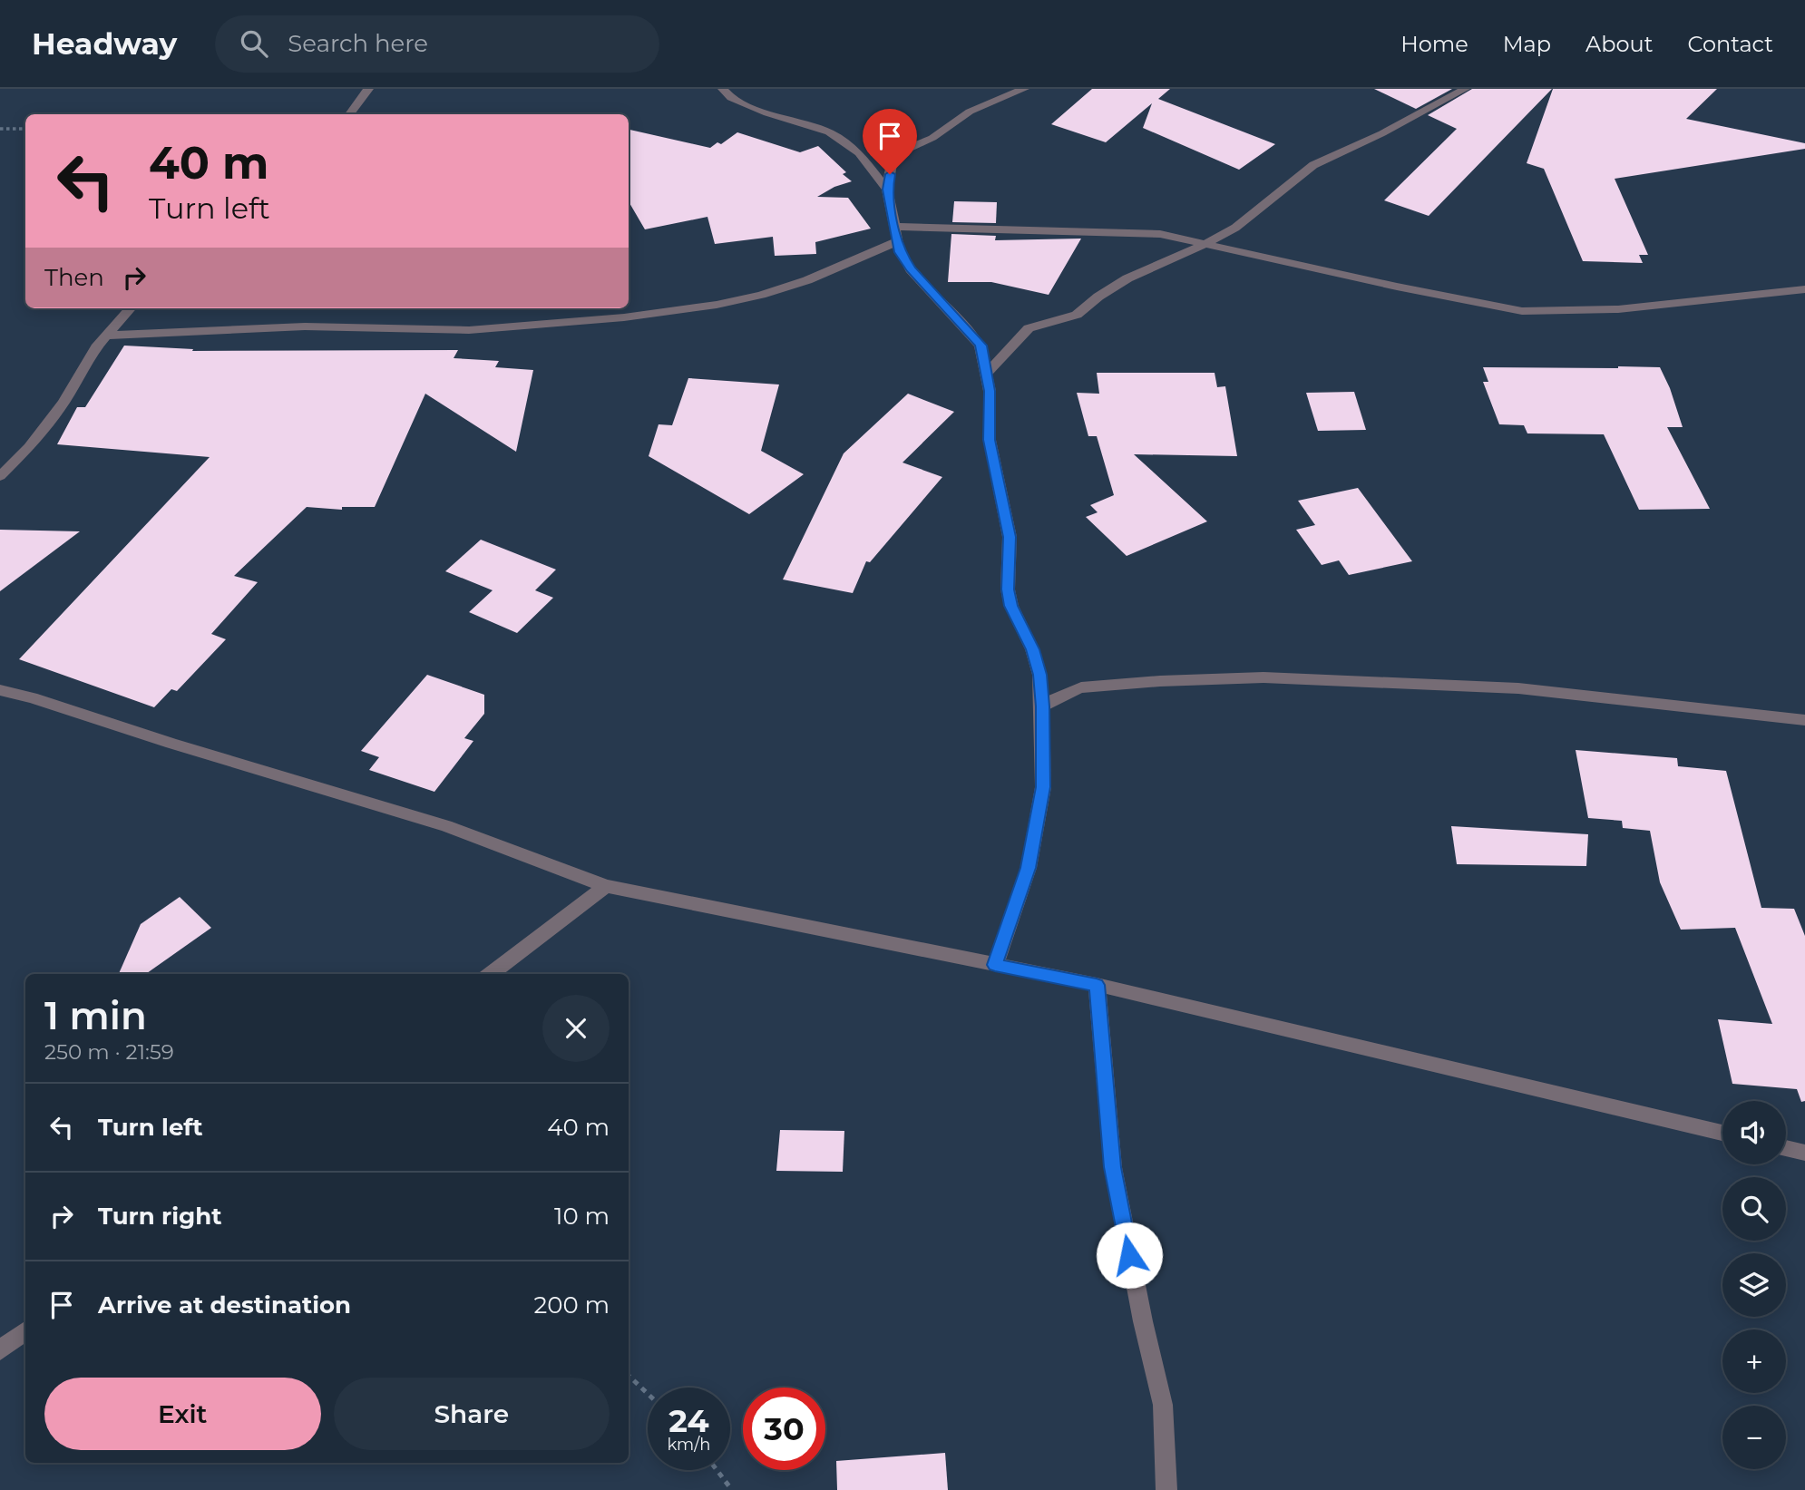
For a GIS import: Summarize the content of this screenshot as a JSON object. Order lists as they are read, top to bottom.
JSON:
{
  "page": {
    "header": "Headway",
    "search": "Search here",
    "nav": [
      "Home",
      "Map",
      "About",
      "Contact"
    ],
    "turn": ["40 m", "Turn left"],
    "then": "Then",
    "heading": ["1 min", "250 m · 21:59"],
    "list": [
      {
        "name": "Turn left",
        "value": "40 m"
      },
      {
        "name": "Turn right",
        "value": "10 m"
      },
      {
        "name": "Arrive at destination",
        "value": "200 m"
      }
    ],
    "map_buttons": ["+", "−"],
    "buttons": ["Exit", "Share"],
    "speed": "24 km/h",
    "limit": "30"
  }
}
